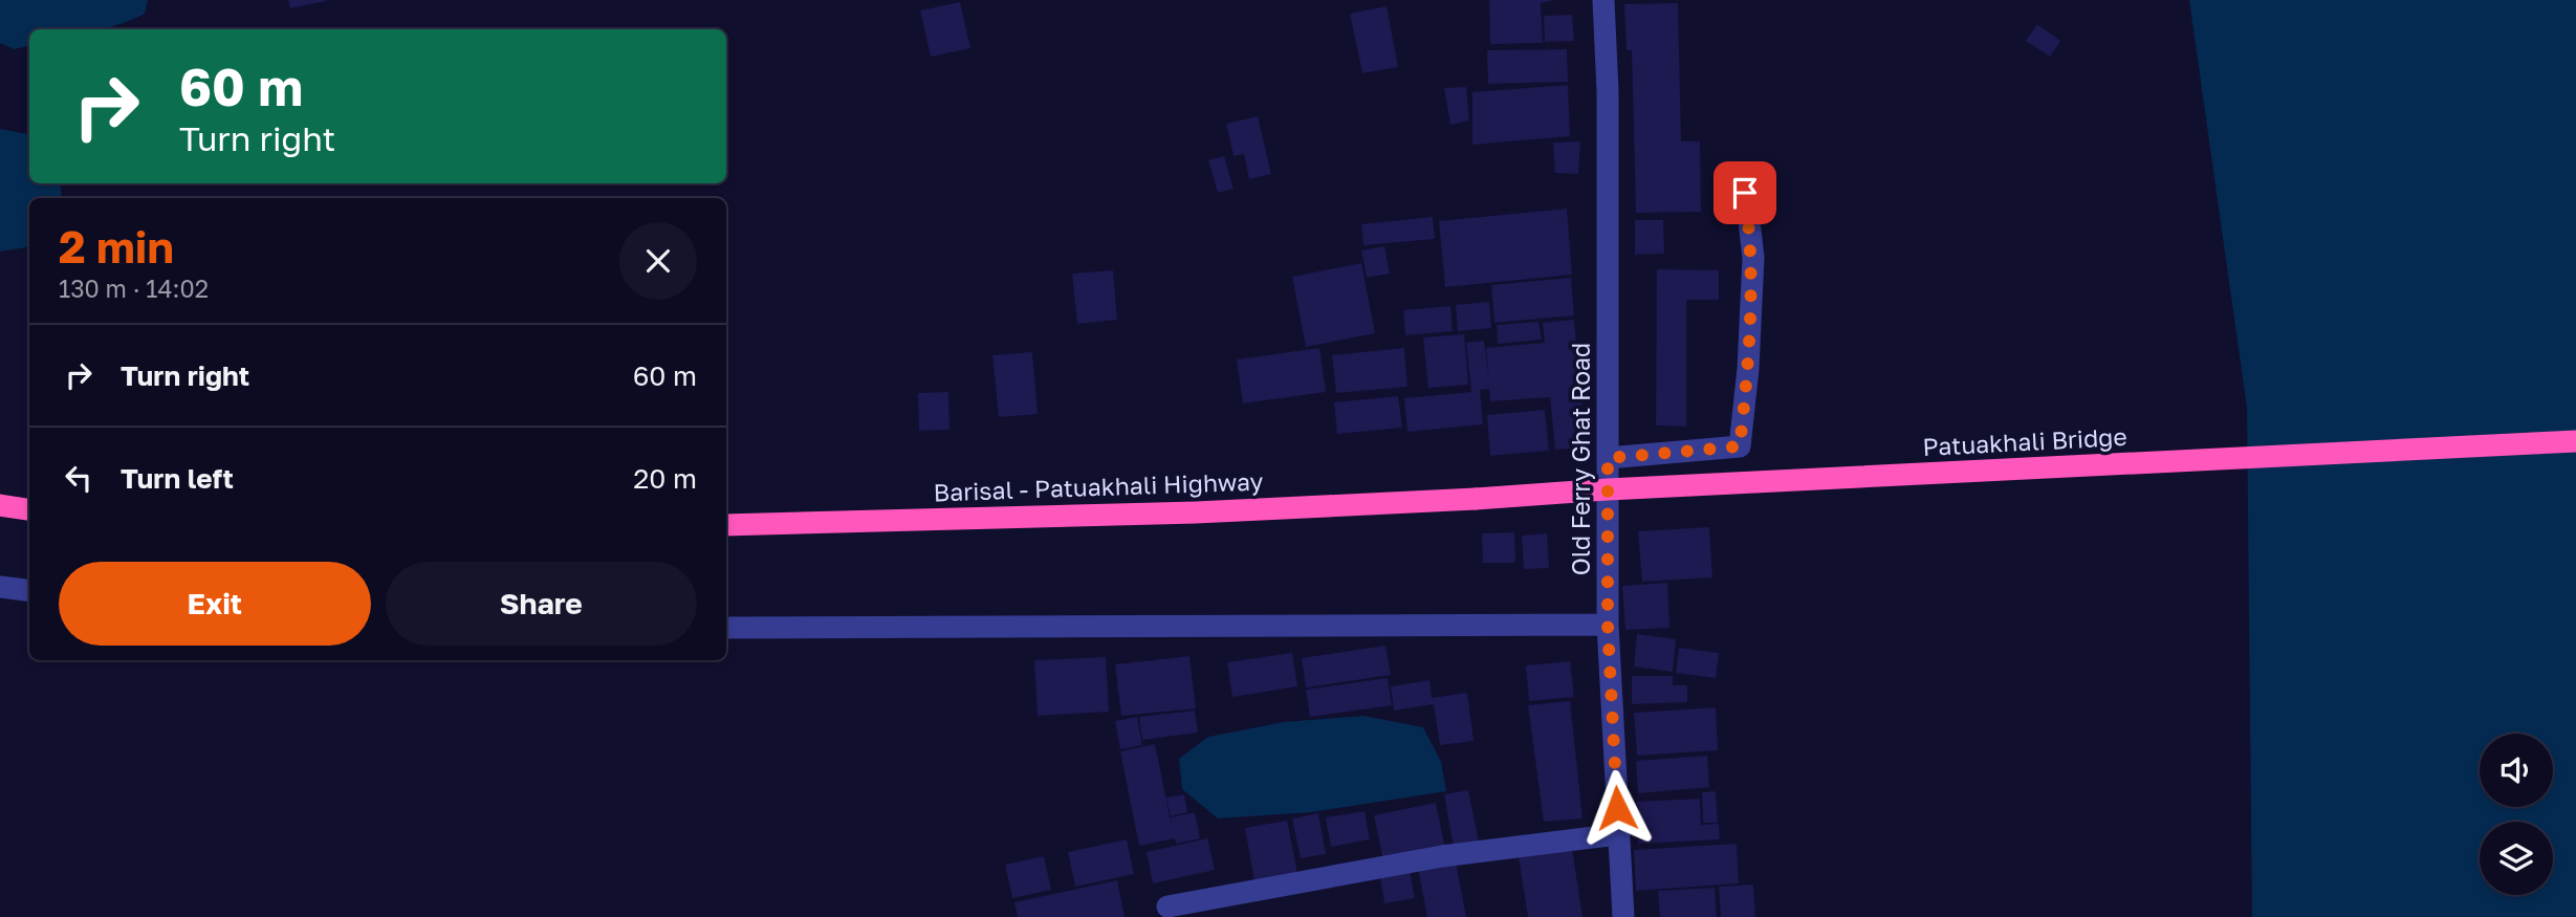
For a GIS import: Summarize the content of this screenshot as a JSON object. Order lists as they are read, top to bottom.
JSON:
{
  "streets": {
    "highway": ["Patuakhali Bridge", "Barisal - Patuakhali Highway"],
    "street": ["Old Ferry Ghat Road"]
  },
  "crossings": [
    ["Patuakhali Bridge", "Barisal - Patuakhali Highway"]
  ],
  "page": {
    "turn": ["60 m", "Turn right"],
    "heading": ["2 min", "130 m · 14:02"],
    "list": [
      {
        "name": "Turn right",
        "value": "60 m"
      },
      {
        "name": "Turn left",
        "value": "20 m"
      }
    ],
    "buttons": ["Exit", "Share"]
  }
}
